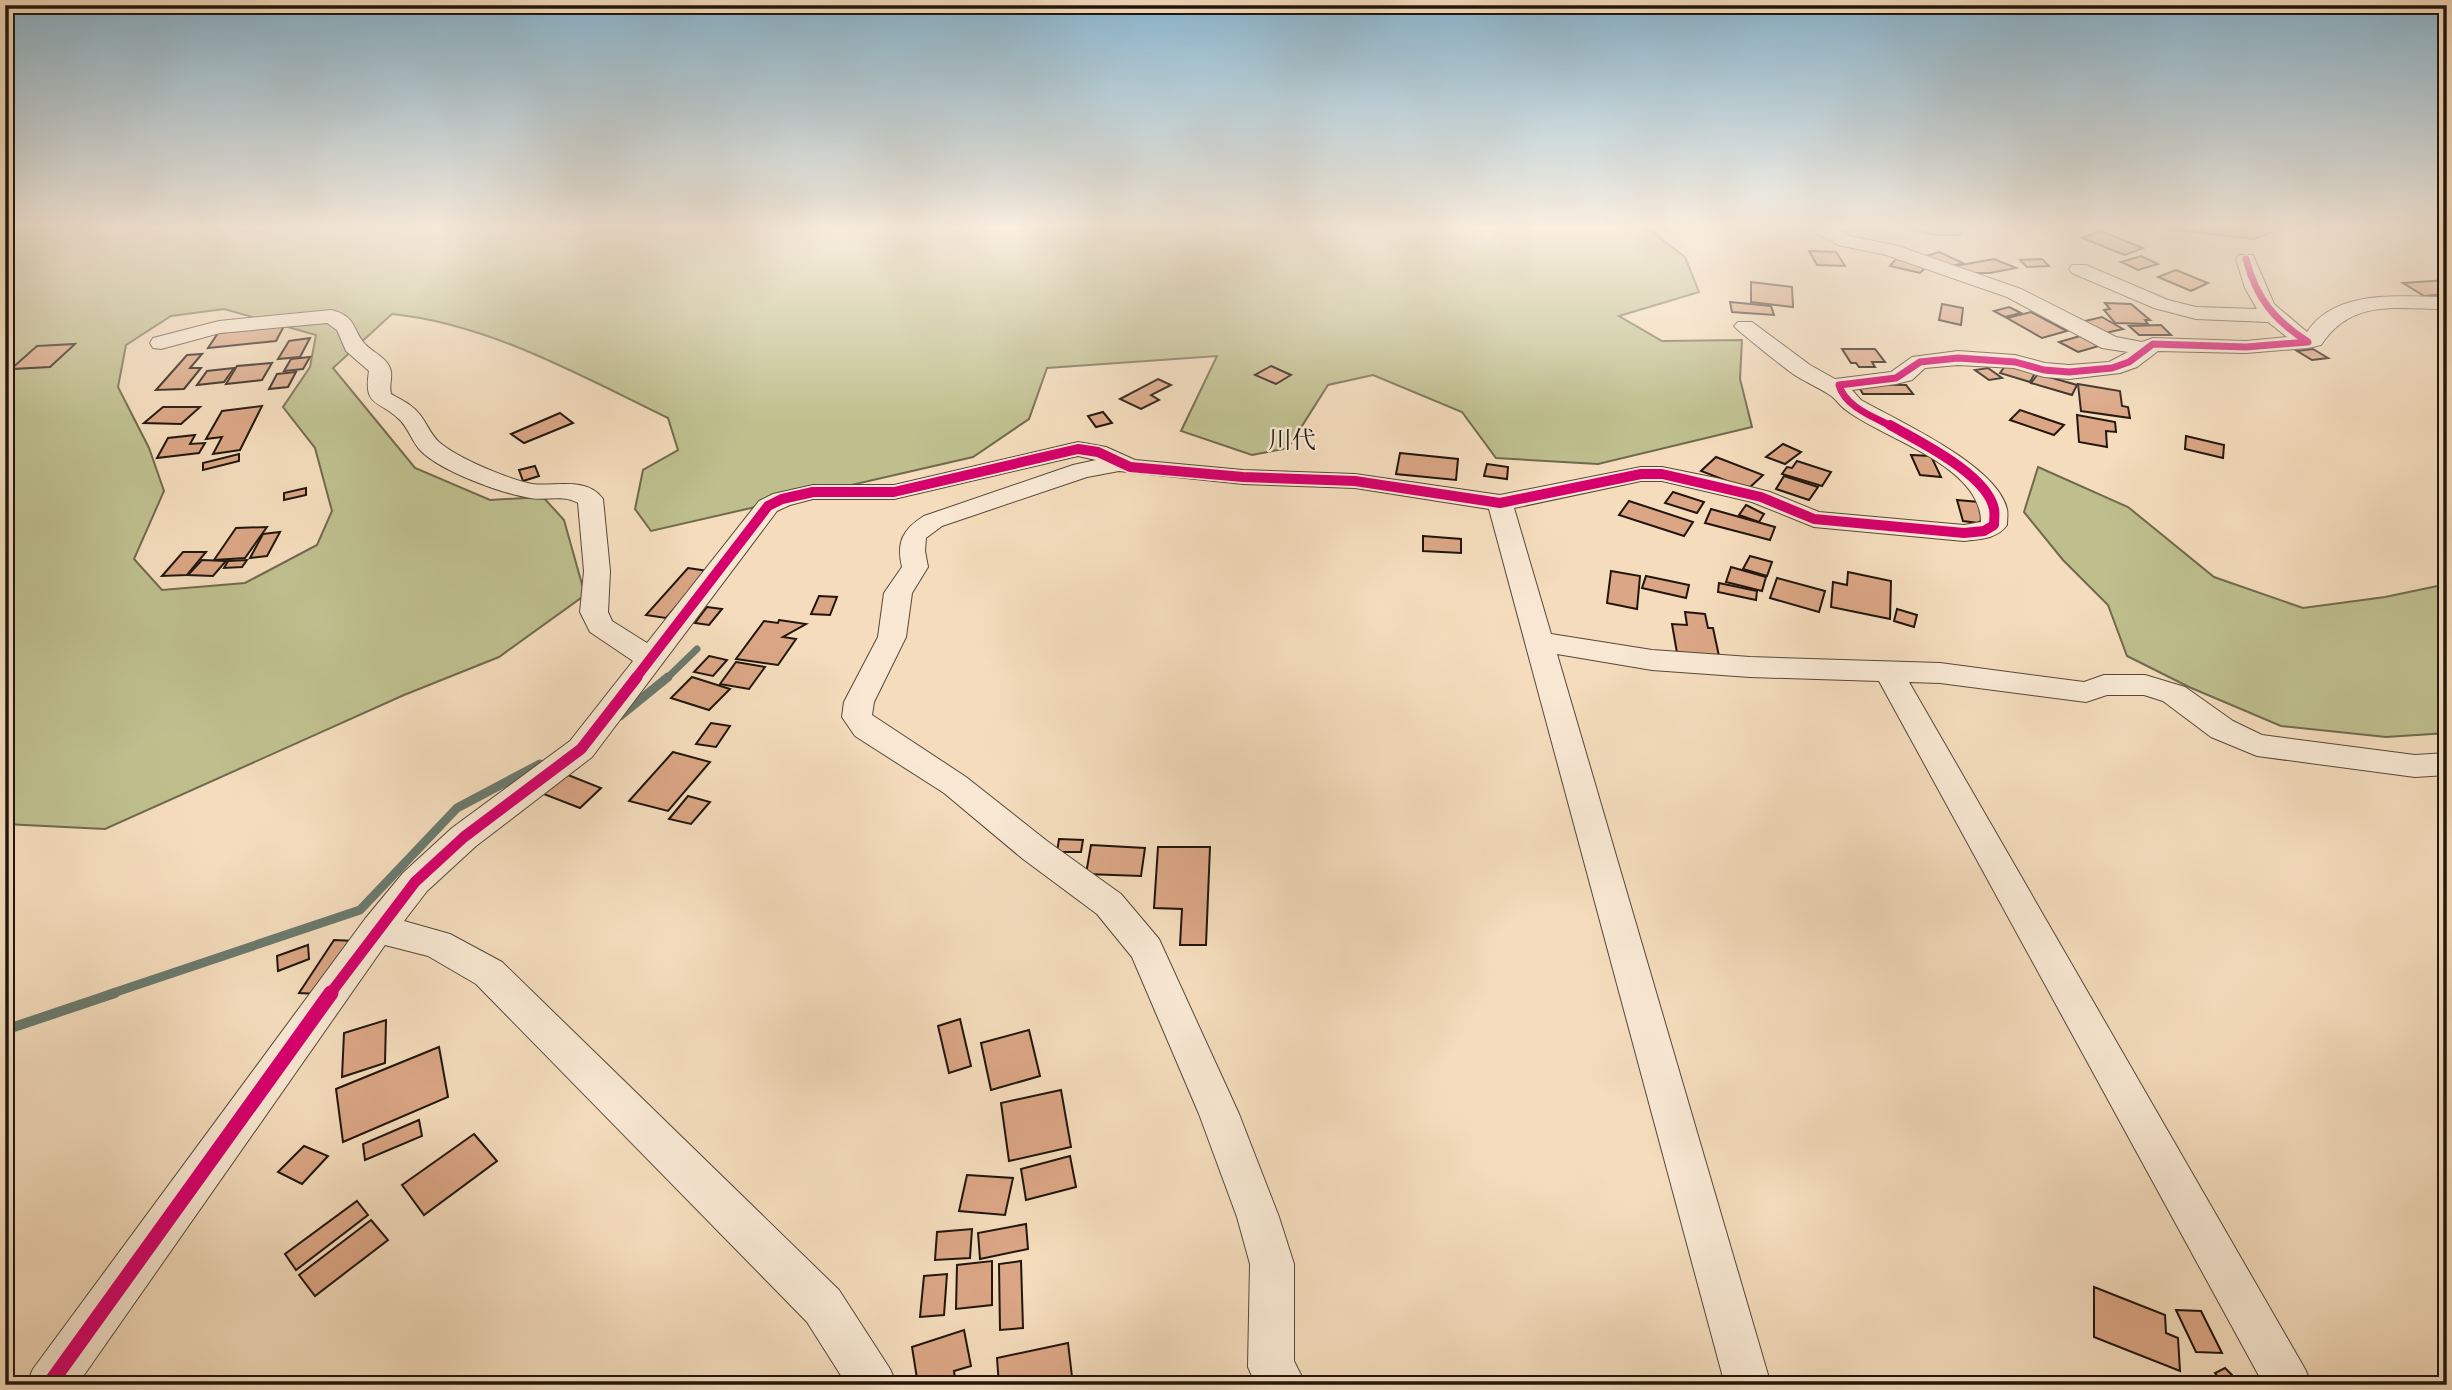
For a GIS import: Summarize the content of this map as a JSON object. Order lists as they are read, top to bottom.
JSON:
{
  "districts": ["川代"]
}
